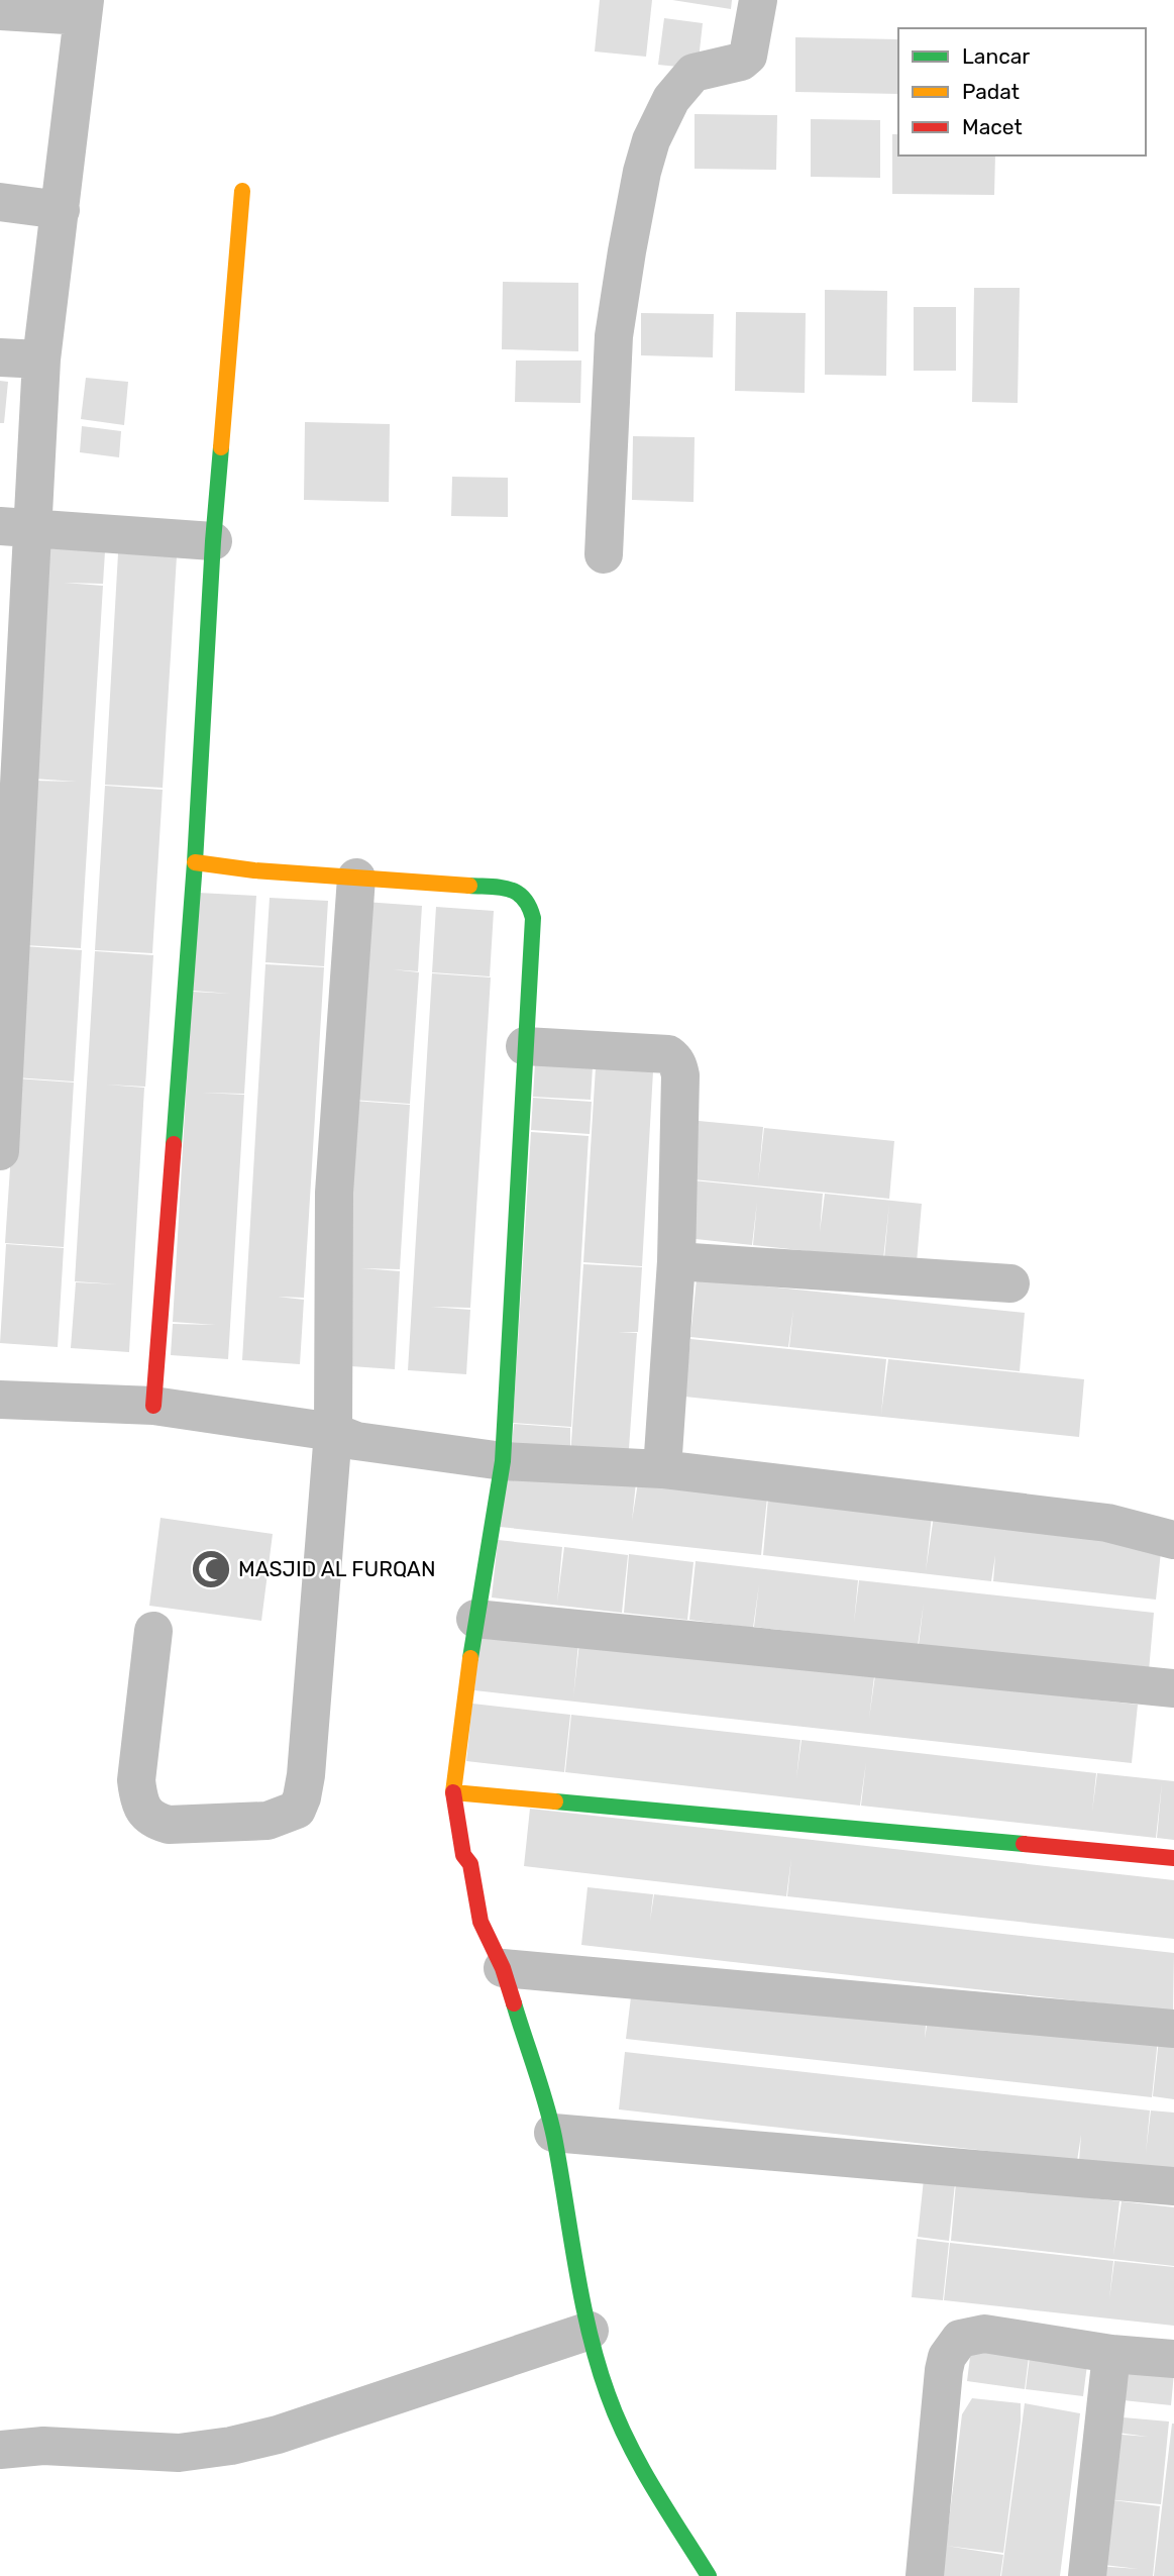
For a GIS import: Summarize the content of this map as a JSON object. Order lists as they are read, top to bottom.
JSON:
{
  "places": {
    "mosque": ["MASJID AL FURQAN"]
  },
  "legend": ["Lancar", "Padat", "Macet"]
}
